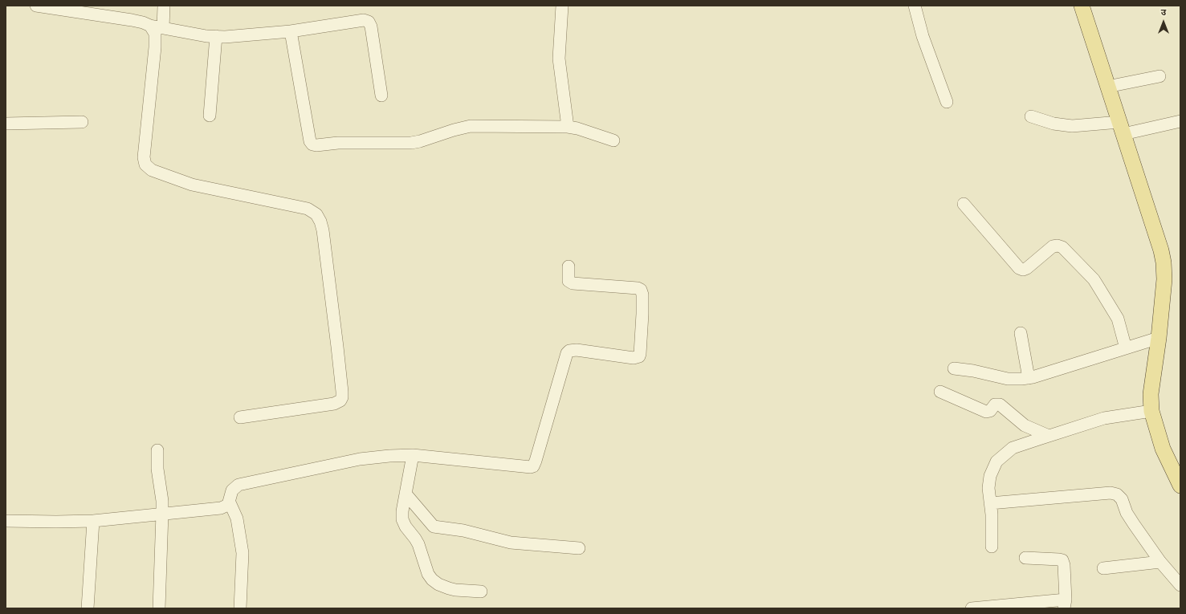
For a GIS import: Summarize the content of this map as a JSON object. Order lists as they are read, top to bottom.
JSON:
{
  "north": "top"
}
